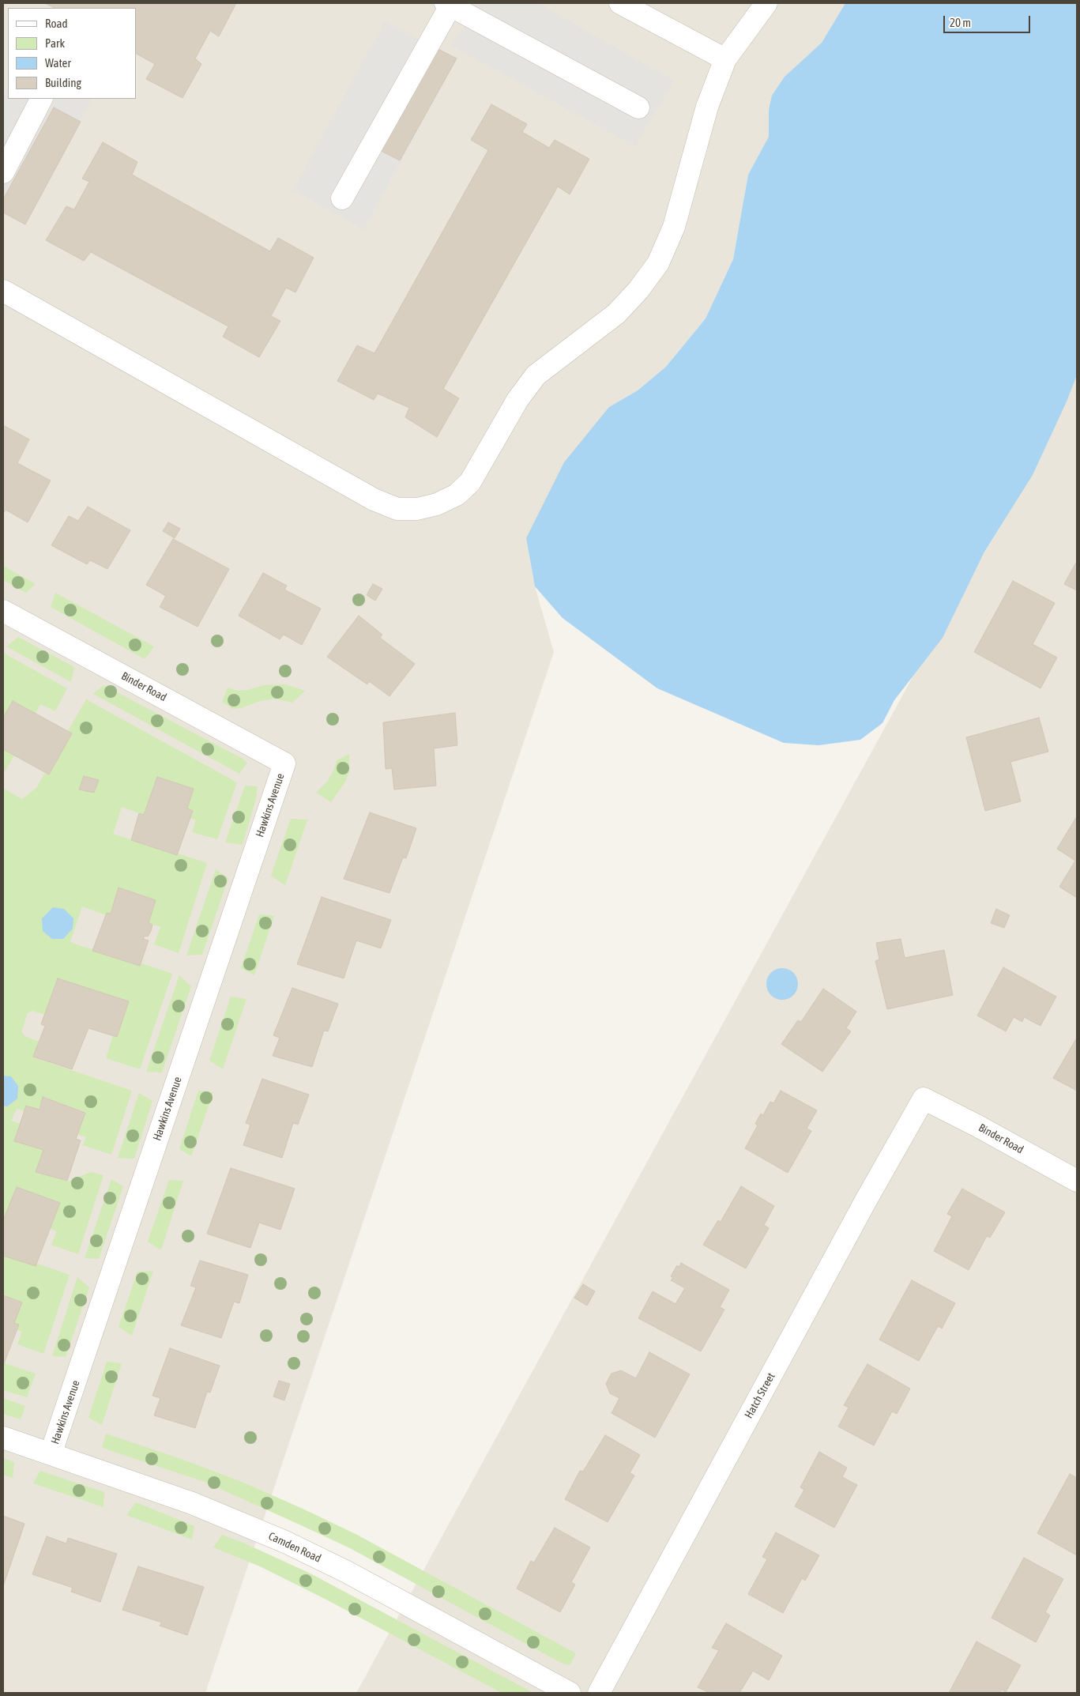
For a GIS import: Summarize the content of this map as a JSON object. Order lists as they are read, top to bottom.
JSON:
{
  "streets": {
    "street": [
      "Binder Road",
      "Hawkins Avenue",
      "Hatch Street",
      "Camden Road"
    ]
  },
  "crossings": [
    ["Binder Road", "Hawkins Avenue"],
    ["Binder Road", "Hatch Street"],
    ["Hawkins Avenue", "Camden Road"]
  ],
  "legend": [
    "Road",
    "Park",
    "Water",
    "Building"
  ],
  "scale_bar": "20 m"
}
